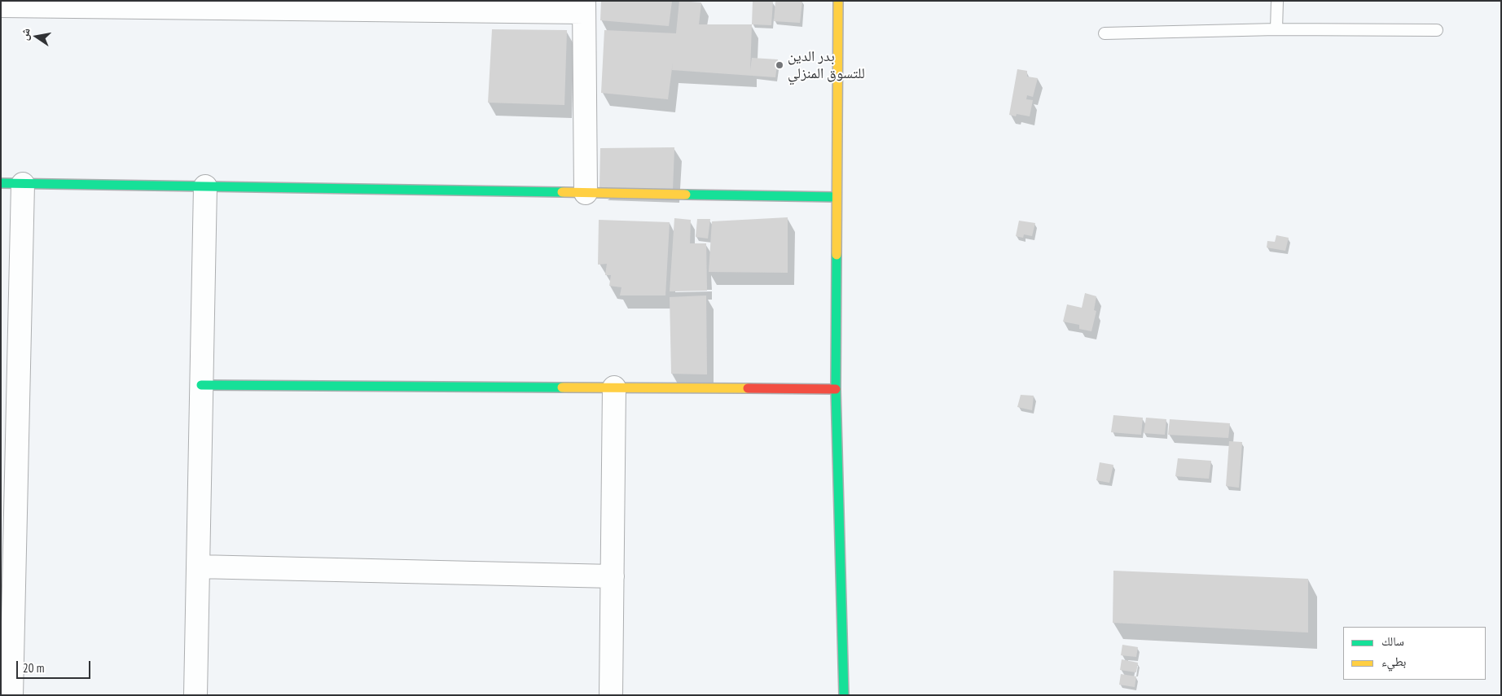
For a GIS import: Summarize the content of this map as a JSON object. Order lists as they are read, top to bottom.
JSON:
{
  "places": ["بدر الدين للتسوق المنزلي"],
  "legend": ["سالك", "بطيء"],
  "scale_bar": "20 m",
  "north": "left"
}
